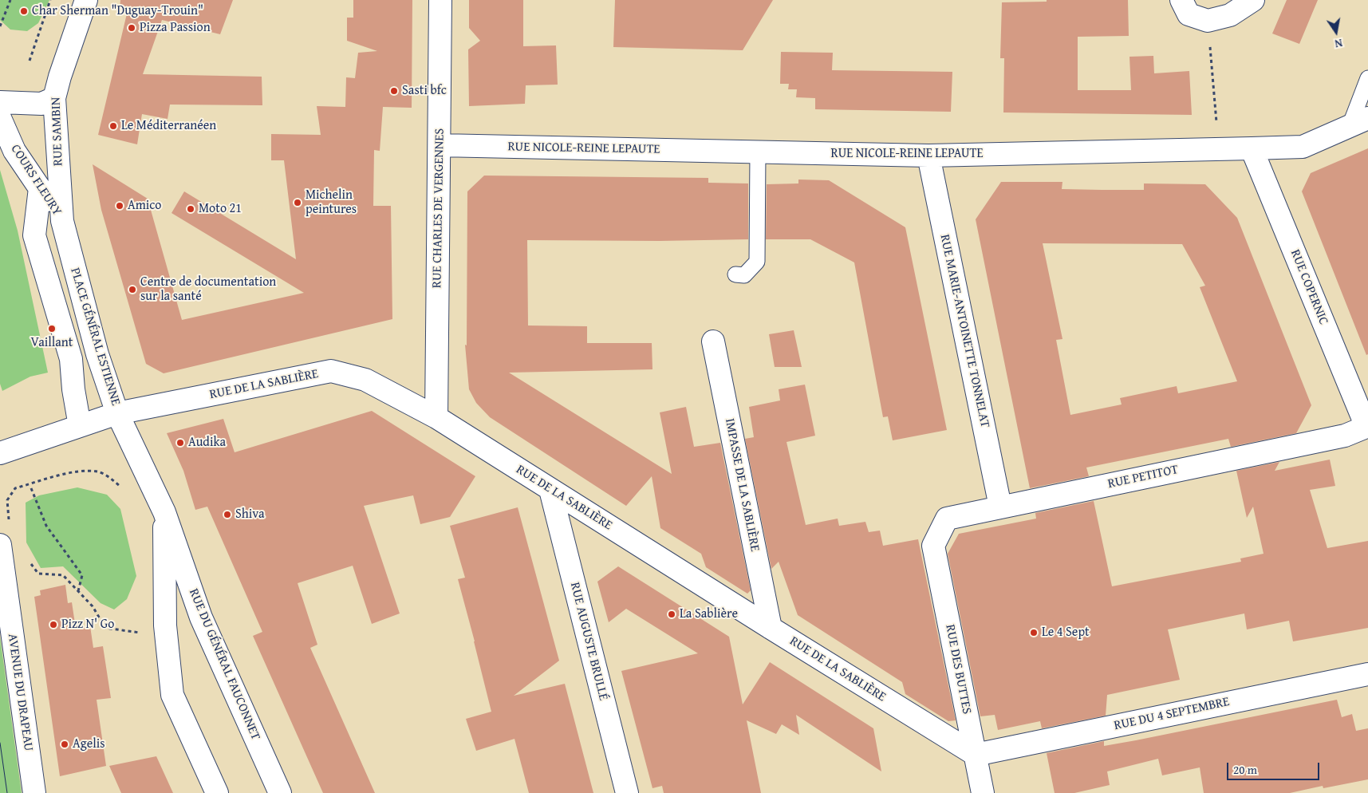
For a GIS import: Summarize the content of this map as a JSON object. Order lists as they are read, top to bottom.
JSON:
{
  "streets": {
    "street": [
      "RUE SAMBIN",
      "RUE NICOLE-REINE LEPAUTE",
      "COURS FLEURY",
      "RUE CHARLES DE VERGENNES",
      "RUE COPERNIC",
      "RUE MARIE-ANTOINETTE TONNELAT",
      "PLACE GÉNÉRAL ESTIENNE",
      "RUE DE LA SABLIÈRE",
      "RUE PETITOT",
      "IMPASSE DE LA SABLIÈRE",
      "RUE AUGUSTE BRULLÉ",
      "RUE DU GÉNÉRAL FAUCONNET",
      "RUE DES BUTTES",
      "AVENUE DU DRAPEAU",
      "RUE DU 4 SEPTEMBRE"
    ]
  },
  "crossings": [
    ["RUE SAMBIN", "COURS FLEURY"],
    ["RUE SAMBIN", "PLACE GÉNÉRAL ESTIENNE"],
    ["RUE NICOLE-REINE LEPAUTE", "RUE CHARLES DE VERGENNES"],
    ["RUE NICOLE-REINE LEPAUTE", "RUE COPERNIC"],
    ["RUE NICOLE-REINE LEPAUTE", "RUE MARIE-ANTOINETTE TONNELAT"],
    ["COURS FLEURY", "PLACE GÉNÉRAL ESTIENNE"],
    ["RUE CHARLES DE VERGENNES", "RUE DE LA SABLIÈRE"],
    ["RUE COPERNIC", "RUE PETITOT"],
    ["RUE MARIE-ANTOINETTE TONNELAT", "RUE PETITOT"],
    ["PLACE GÉNÉRAL ESTIENNE", "RUE DE LA SABLIÈRE"],
    ["PLACE GÉNÉRAL ESTIENNE", "RUE DU GÉNÉRAL FAUCONNET"],
    ["RUE DE LA SABLIÈRE", "IMPASSE DE LA SABLIÈRE"],
    ["RUE DE LA SABLIÈRE", "RUE AUGUSTE BRULLÉ"],
    ["RUE DE LA SABLIÈRE", "RUE DU GÉNÉRAL FAUCONNET"],
    ["RUE DE LA SABLIÈRE", "RUE DES BUTTES"],
    ["RUE DE LA SABLIÈRE", "RUE DU 4 SEPTEMBRE"],
    ["RUE PETITOT", "RUE DES BUTTES"],
    ["RUE DES BUTTES", "RUE DU 4 SEPTEMBRE"]
  ],
  "places": [
    "Char Sherman \"Duguay-Trouin\"",
    "Pizza Passion",
    "Sasti bfc",
    "Le Méditerranéen",
    "Michelin peintures",
    "Amico",
    "Moto 21",
    "Centre de documentation sur la santé",
    "Vaillant",
    "Audika",
    "Shiva",
    "La Sablière",
    "Pizz N' Go",
    "Le 4 Sept",
    "Agelis"
  ],
  "scale_bar": "20 m",
  "north": "bottom"
}
